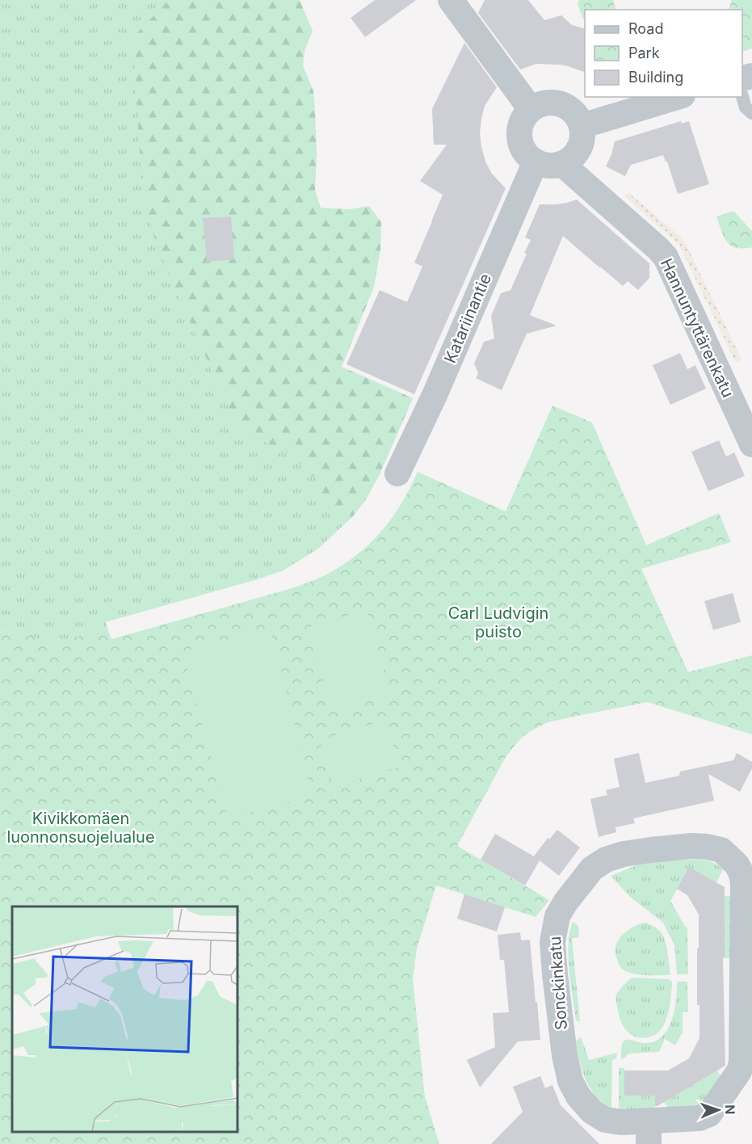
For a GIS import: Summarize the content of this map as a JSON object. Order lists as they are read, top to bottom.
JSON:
{
  "streets": {
    "street": ["Katariinantie", "Hannuntyttärenkatu", "Sonckinkatu"]
  },
  "crossings": [
    ["Katariinantie", "Hannuntyttärenkatu"]
  ],
  "parks": ["Carl Ludvigin puisto", "Kivikkomäen luonnonsuojelualue"],
  "legend": ["Road", "Park", "Building"],
  "north": "right"
}
